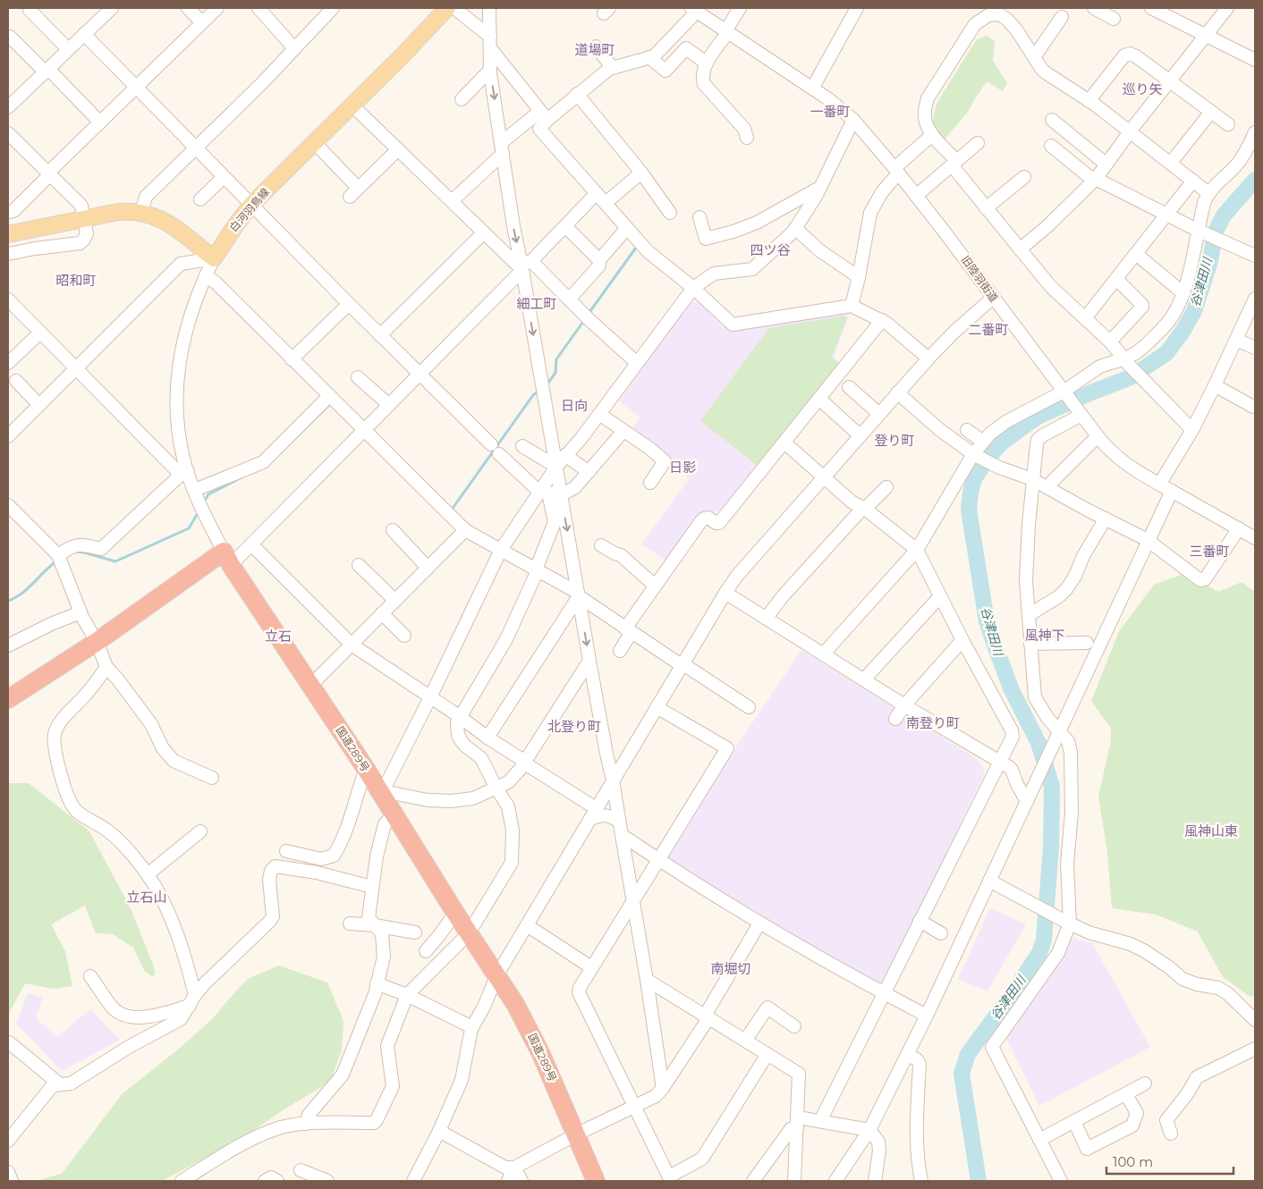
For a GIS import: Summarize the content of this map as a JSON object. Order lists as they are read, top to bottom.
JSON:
{
  "streets": {
    "highway": ["国道289号"],
    "main road": ["白河羽鳥線"],
    "street": ["旧陸羽街道"]
  },
  "districts": [
    "道場町",
    "巡り矢",
    "一番町",
    "四ツ谷",
    "昭和町",
    "細工町",
    "二番町",
    "日向",
    "登り町",
    "日影",
    "三番町",
    "風神下",
    "立石",
    "南登り町",
    "北登り町",
    "風神山東",
    "立石山",
    "南堀切"
  ],
  "water": ["谷津田川"],
  "scale_bar": "100 m"
}
